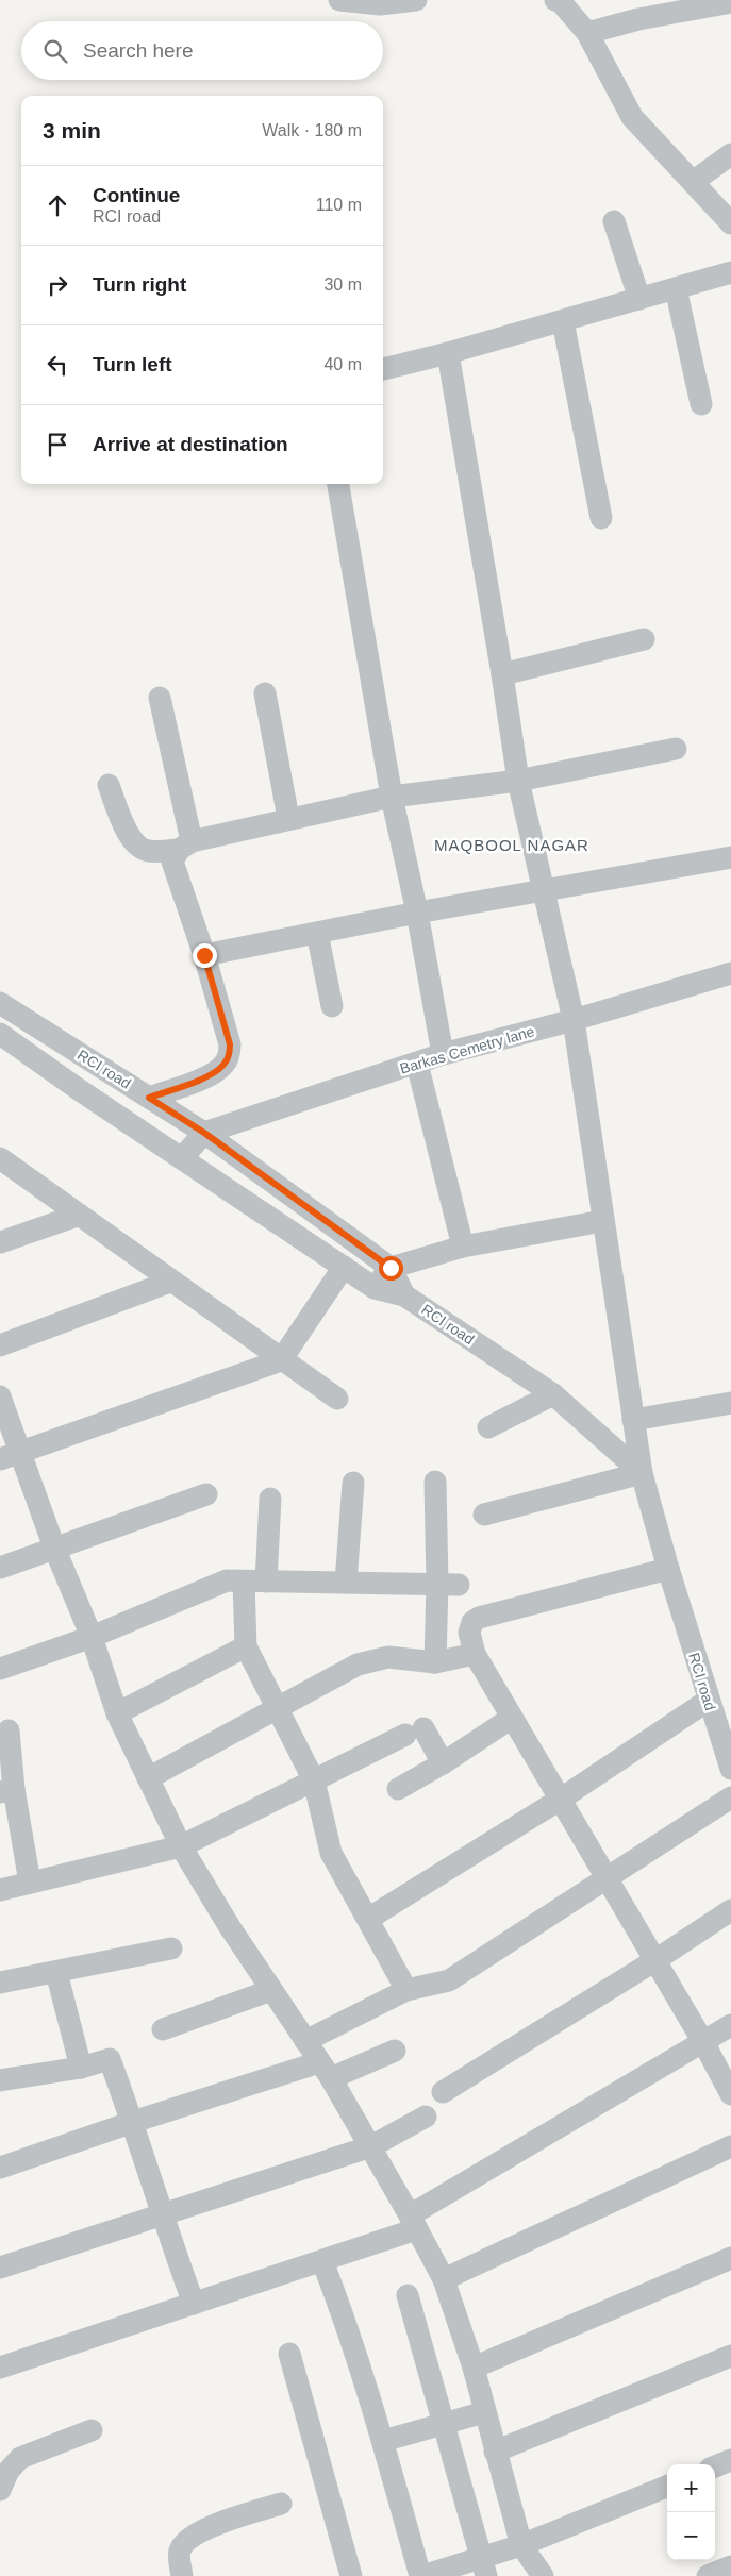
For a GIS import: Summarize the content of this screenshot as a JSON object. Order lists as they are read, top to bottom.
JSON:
{
  "streets": {
    "street": ["Barkas Cemetry lane", "RCI road"]
  },
  "crossings": [
    ["Barkas Cemetry lane", "RCI road"]
  ],
  "districts": ["MAQBOOL NAGAR"],
  "page": {
    "search": "Search here",
    "heading": ["3 min", "Walk · 180 m"],
    "list": [
      ["Continue", "RCI road", "110 m"],
      ["Turn right", "30 m"],
      ["Turn left", "40 m"],
      "Arrive at destination"
    ],
    "map_buttons": ["+", "−"]
  }
}
